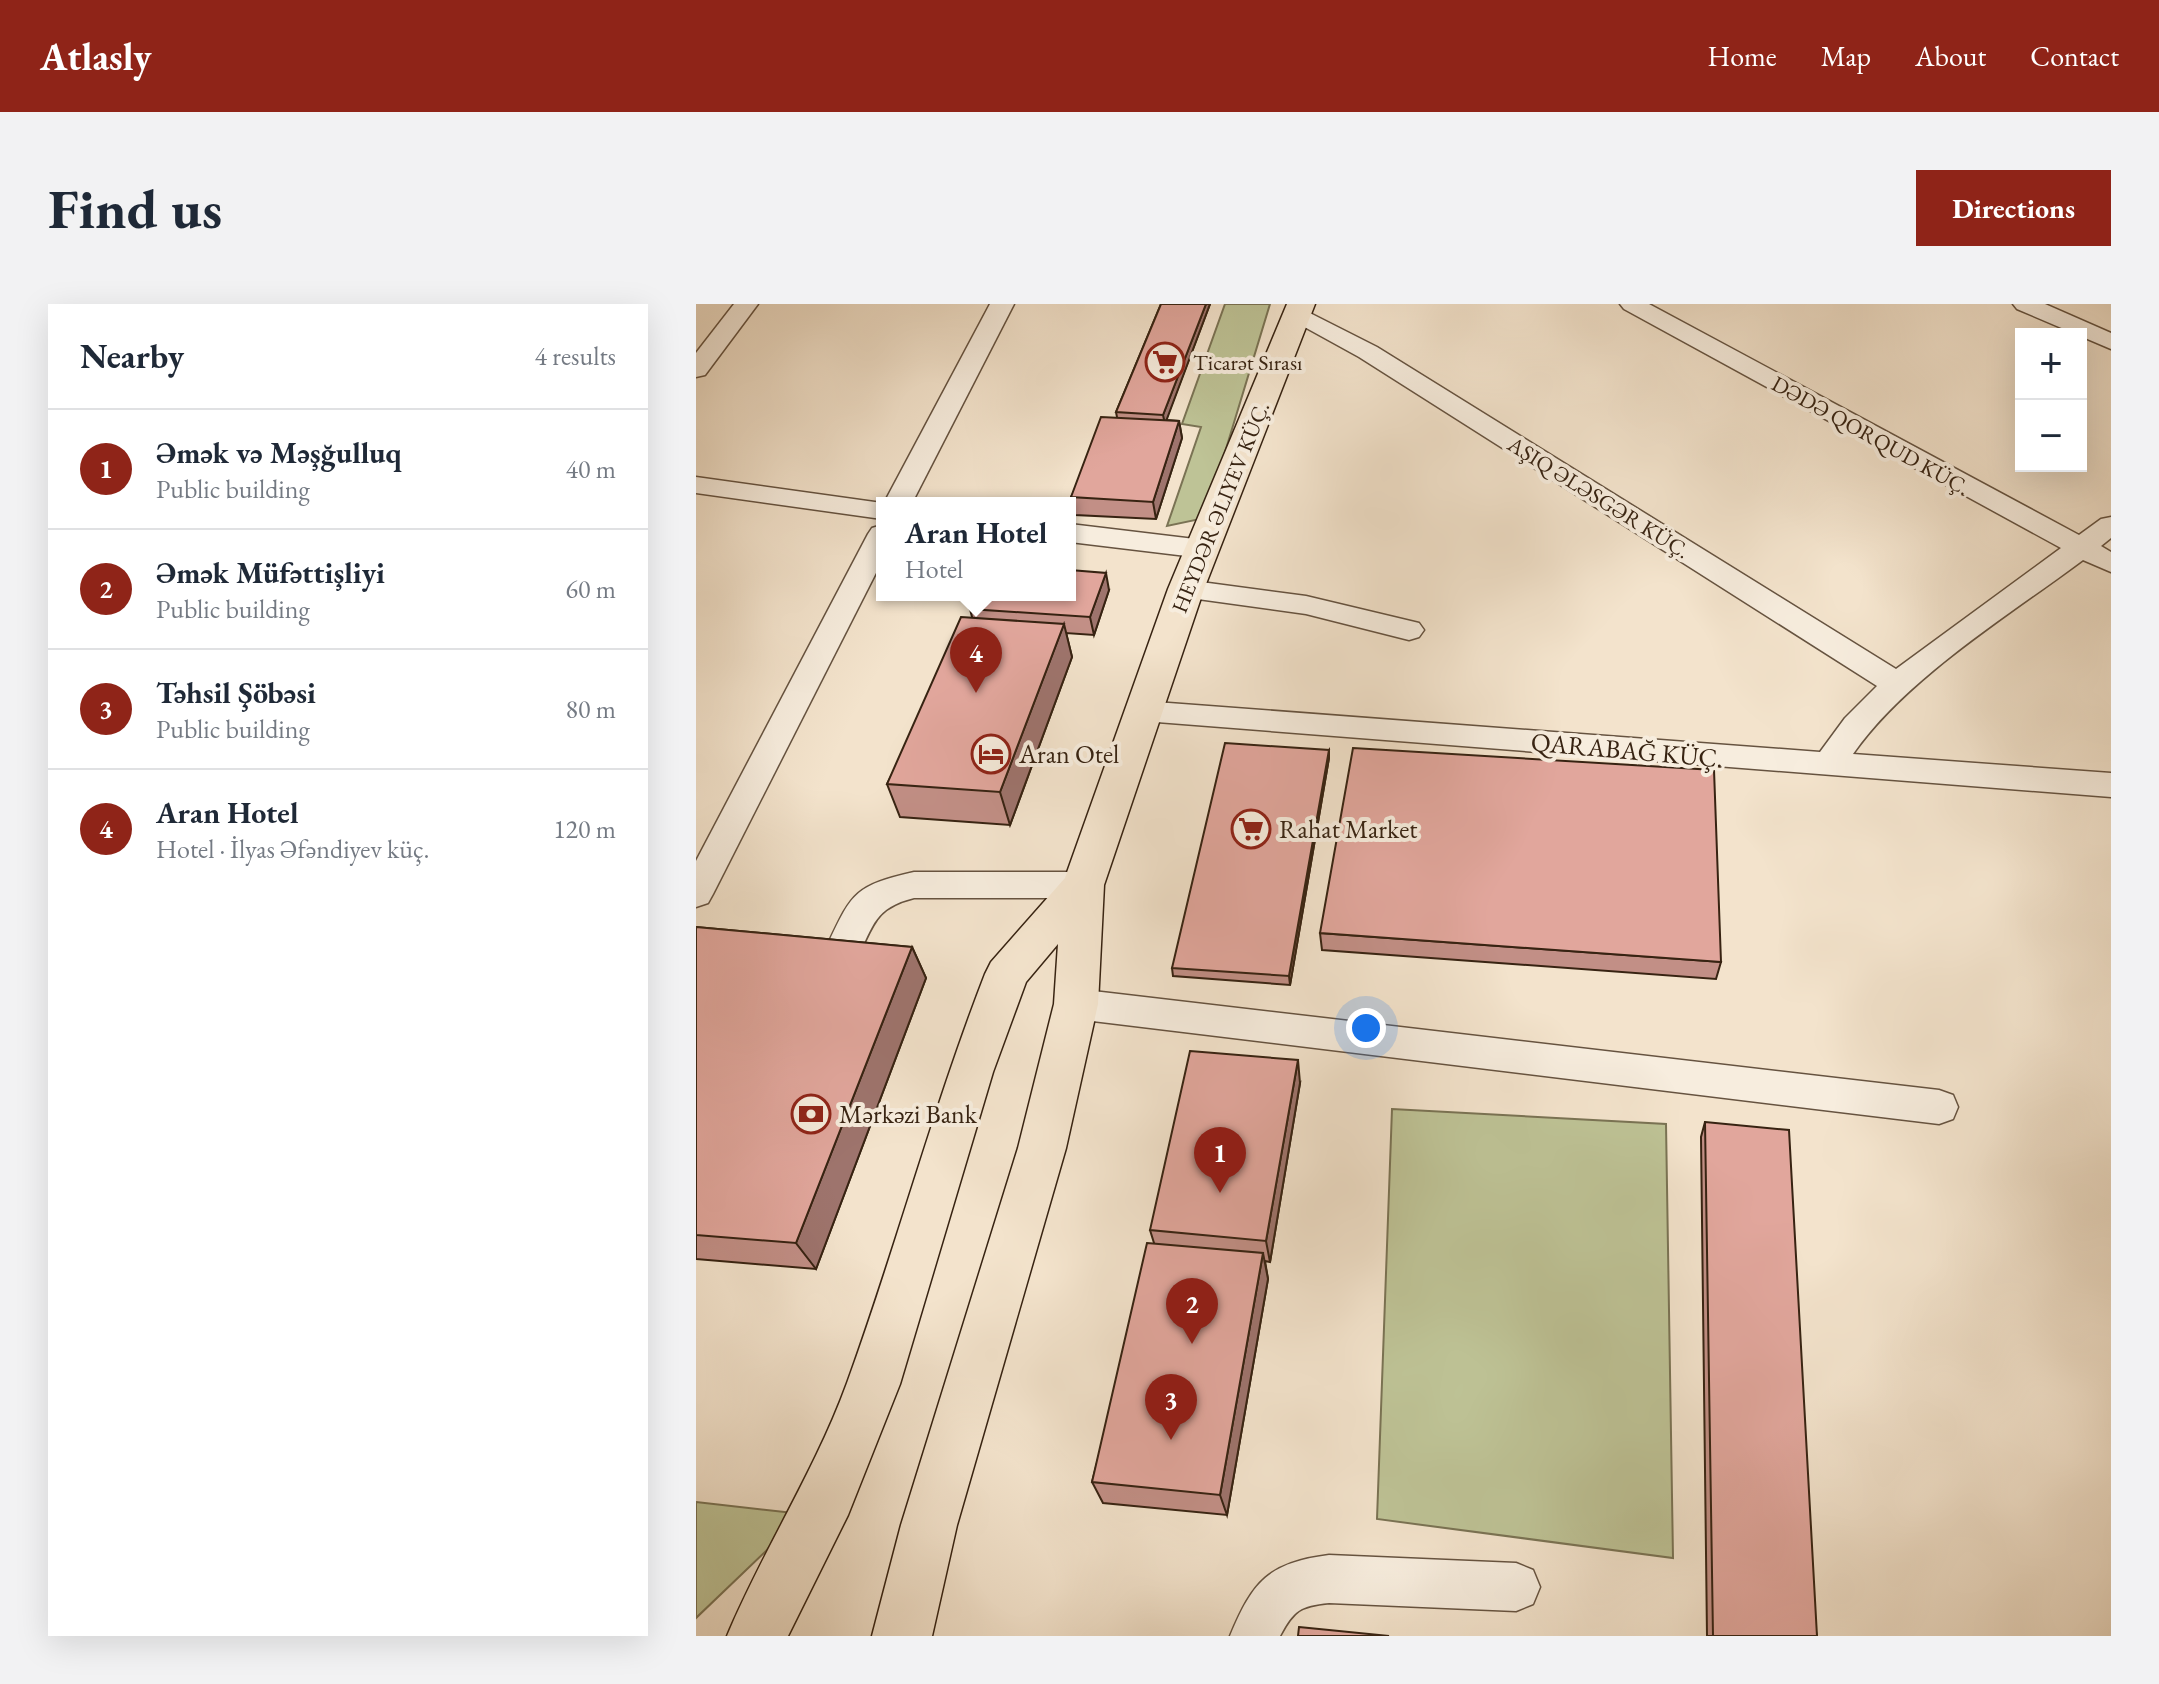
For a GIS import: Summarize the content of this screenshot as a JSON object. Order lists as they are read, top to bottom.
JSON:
{
  "streets": {
    "highway": ["HEYDƏR ƏLIYEV KÜÇ."],
    "street": ["DƏDƏ QORQUD KÜÇ.", "QARABAĞ KÜÇ."]
  },
  "crossings": [
    ["HEYDƏR ƏLIYEV KÜÇ.", "QARABAĞ KÜÇ."]
  ],
  "places": {
    "supermarket": ["Ticarət Sırası", "Rahat Market"],
    "hotel": ["Aran Otel"],
    "bank": ["Mərkəzi Bank"]
  },
  "page": {
    "header": "Atlasly",
    "nav": [
      "Home",
      "Map",
      "About",
      "Contact"
    ],
    "buttons": "Directions",
    "title": "Find us",
    "heading": ["Nearby", "4 results"],
    "map_buttons": ["+", "−"],
    "list": [
      {
        "mark": "1",
        "name": "Əmək və Məşğulluq",
        "note": "Public building",
        "value": "40 m"
      },
      {
        "mark": "2",
        "name": "Əmək Müfəttişliyi",
        "note": "Public building",
        "value": "60 m"
      },
      {
        "mark": "3",
        "name": "Təhsil Şöbəsi",
        "note": "Public building",
        "value": "80 m"
      },
      {
        "mark": "4",
        "name": "Aran Hotel",
        "note": "Hotel · İlyas Əfəndiyev küç.",
        "value": "120 m"
      }
    ],
    "popup": ["Aran Hotel", "Hotel"],
    "pins": [
      "4",
      "1",
      "2",
      "3"
    ]
  }
}
